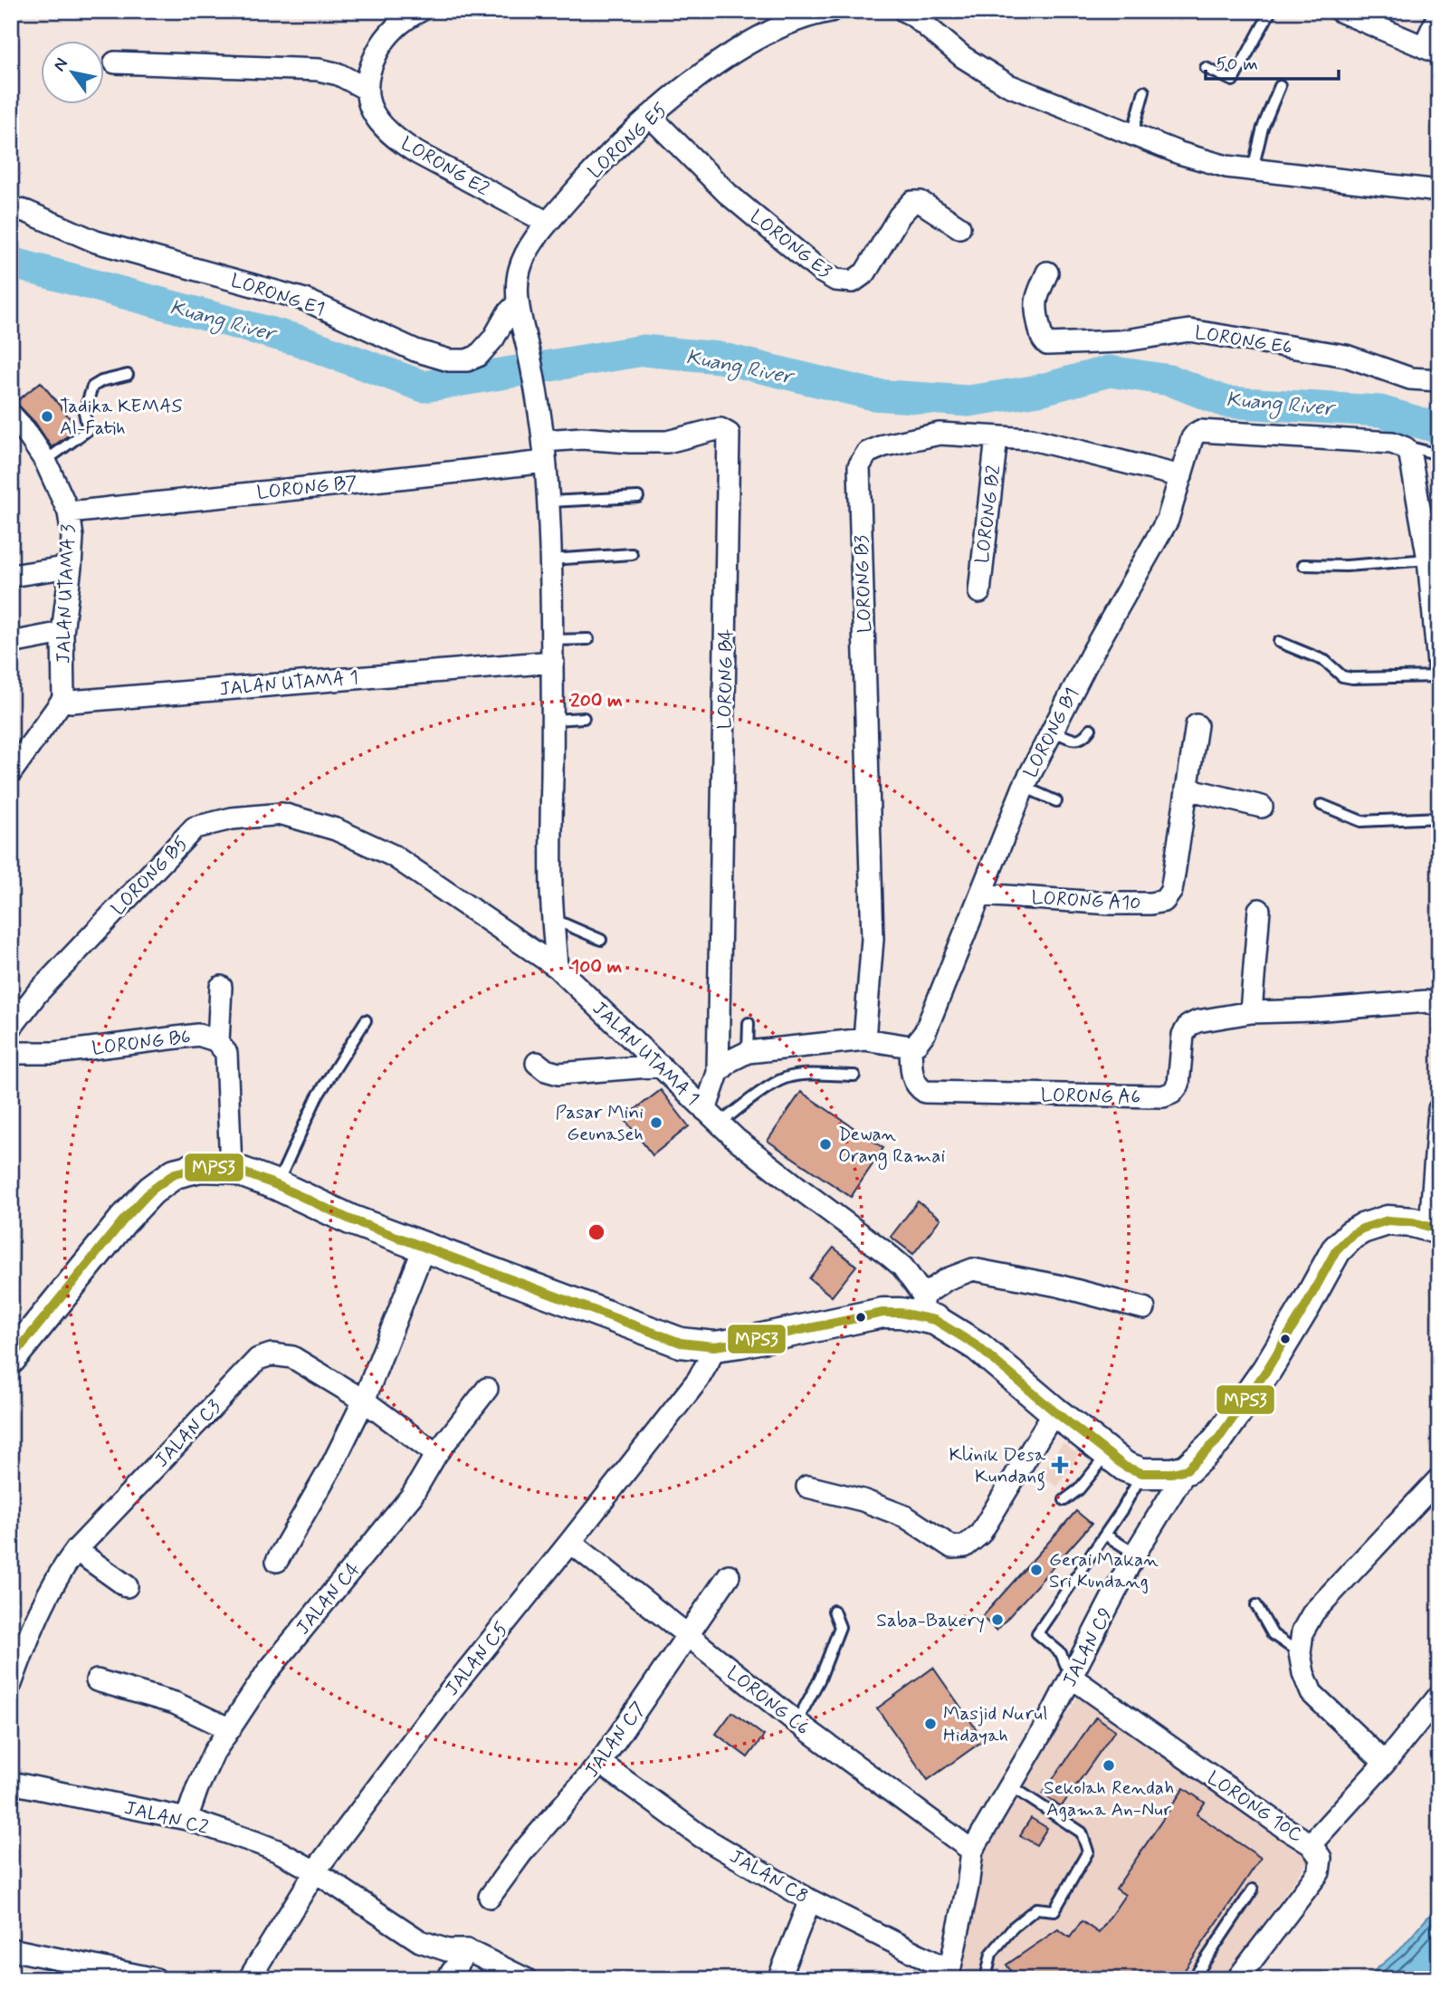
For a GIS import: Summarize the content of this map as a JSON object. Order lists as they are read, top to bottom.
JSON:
{
  "streets": {
    "street": [
      "LORONG E5",
      "LORONG E2",
      "LORONG E3",
      "LORONG E1",
      "LORONG E6",
      "LORONG B7",
      "LORONG B2",
      "LORONG B3",
      "JALAN UTAMA 3",
      "LORONG B4",
      "JALAN UTAMA 1",
      "LORONG B1",
      "LORONG B5",
      "LORONG A10",
      "LORONG B6",
      "LORONG A6",
      "JALAN C3",
      "JALAN C4",
      "JALAN C9",
      "JALAN C5",
      "LORONG C6",
      "JALAN C7",
      "LORONG 10C",
      "JALAN C2",
      "JALAN C8"
    ]
  },
  "crossings": [
    ["LORONG E5", "LORONG E2"],
    ["LORONG E5", "LORONG E3"],
    ["LORONG E5", "LORONG E1"],
    ["LORONG E5", "LORONG B7"],
    ["LORONG E5", "LORONG B4"],
    ["LORONG B7", "JALAN UTAMA 3"],
    ["LORONG B7", "LORONG B4"],
    ["LORONG B2", "LORONG B3"],
    ["LORONG B3", "LORONG B1"],
    ["JALAN UTAMA 3", "JALAN UTAMA 1"],
    ["LORONG B4", "JALAN UTAMA 1"],
    ["JALAN UTAMA 1", "LORONG B5"],
    ["LORONG B1", "LORONG A10"],
    ["LORONG B1", "LORONG A6"],
    ["JALAN C3", "JALAN C4"],
    ["JALAN C4", "JALAN C2"],
    ["JALAN C9", "LORONG C6"],
    ["JALAN C9", "LORONG 10C"],
    ["JALAN C9", "JALAN C8"],
    ["JALAN C5", "LORONG C6"],
    ["JALAN C5", "JALAN C2"],
    ["LORONG C6", "JALAN C7"],
    ["JALAN C7", "JALAN C8"]
  ],
  "water": ["Kuang River"],
  "places": {
    "other": [
      "Tadika KEMAS Al-Fatih",
      "Pasar Mini Geunaseh",
      "Dewan Orang Ramai",
      "Gerai Makan Sri Kundang",
      "Saba-Bakery",
      "Masjid Nurul Hidayah",
      "Sekolah Rendah Agama An-Nur"
    ],
    "health": ["Klinik Desa Kundang"]
  },
  "lines": ["transit line MPS3"],
  "scale_bar": "50 m",
  "north": "top left",
  "rings": ["200 m", "100 m"]
}
